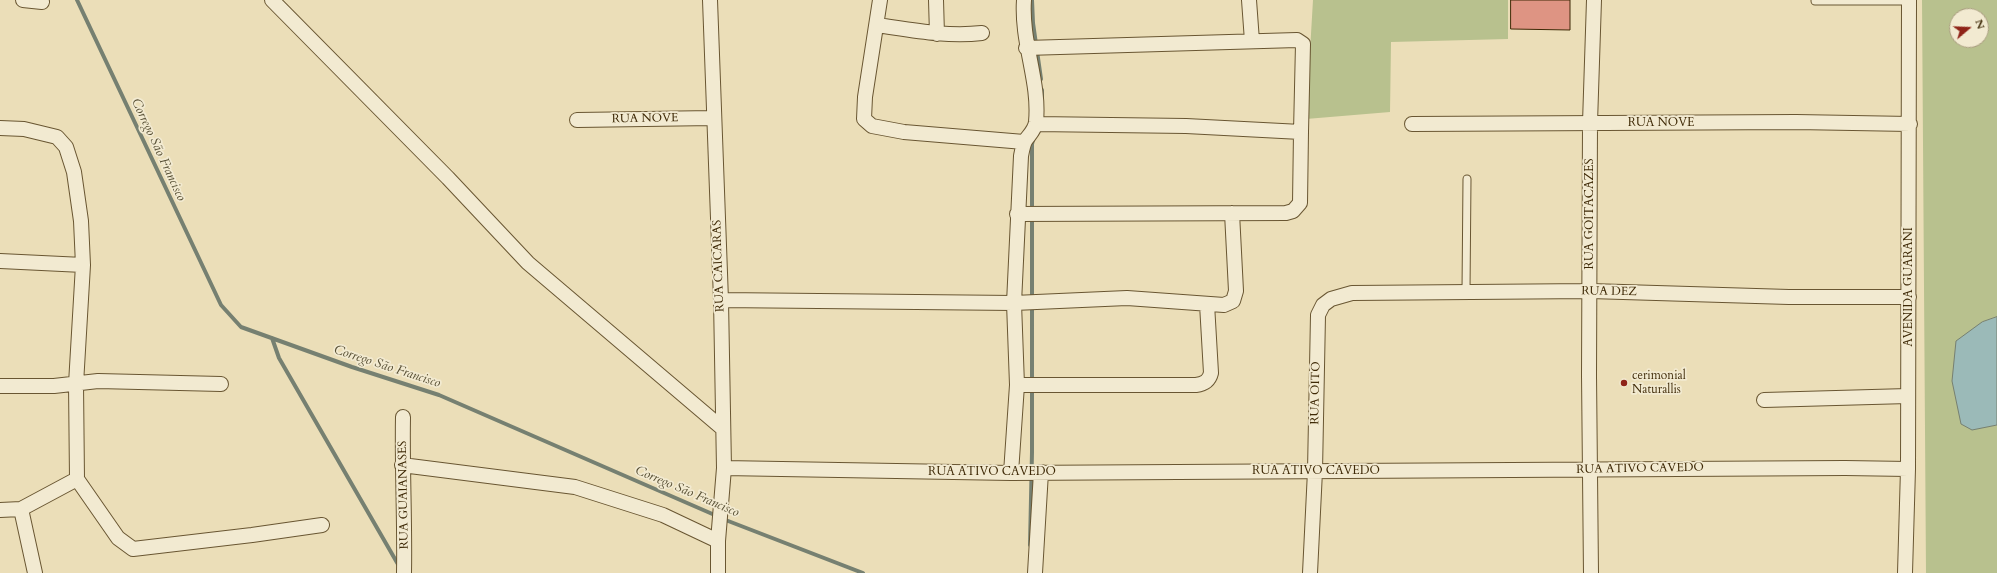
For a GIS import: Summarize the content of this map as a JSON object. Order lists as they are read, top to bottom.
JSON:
{
  "streets": {
    "street": [
      "RUA NOVE",
      "RUA GOITACAZES",
      "RUA CAICARAS",
      "AVENIDA GUARANI",
      "RUA DEZ",
      "RUA OITO",
      "RUA ATIVO CAVEDO",
      "RUA GUAIANASES"
    ]
  },
  "crossings": [
    ["RUA NOVE", "RUA GOITACAZES"],
    ["RUA NOVE", "RUA CAICARAS"],
    ["RUA NOVE", "AVENIDA GUARANI"],
    ["RUA GOITACAZES", "RUA DEZ"],
    ["RUA GOITACAZES", "RUA ATIVO CAVEDO"],
    ["RUA CAICARAS", "RUA ATIVO CAVEDO"],
    ["AVENIDA GUARANI", "RUA DEZ"],
    ["AVENIDA GUARANI", "RUA ATIVO CAVEDO"],
    ["RUA DEZ", "RUA OITO"],
    ["RUA OITO", "RUA ATIVO CAVEDO"]
  ],
  "water": ["Corrego São Francisco"],
  "places": ["cerimonial Naturallis"],
  "north": "right"
}
